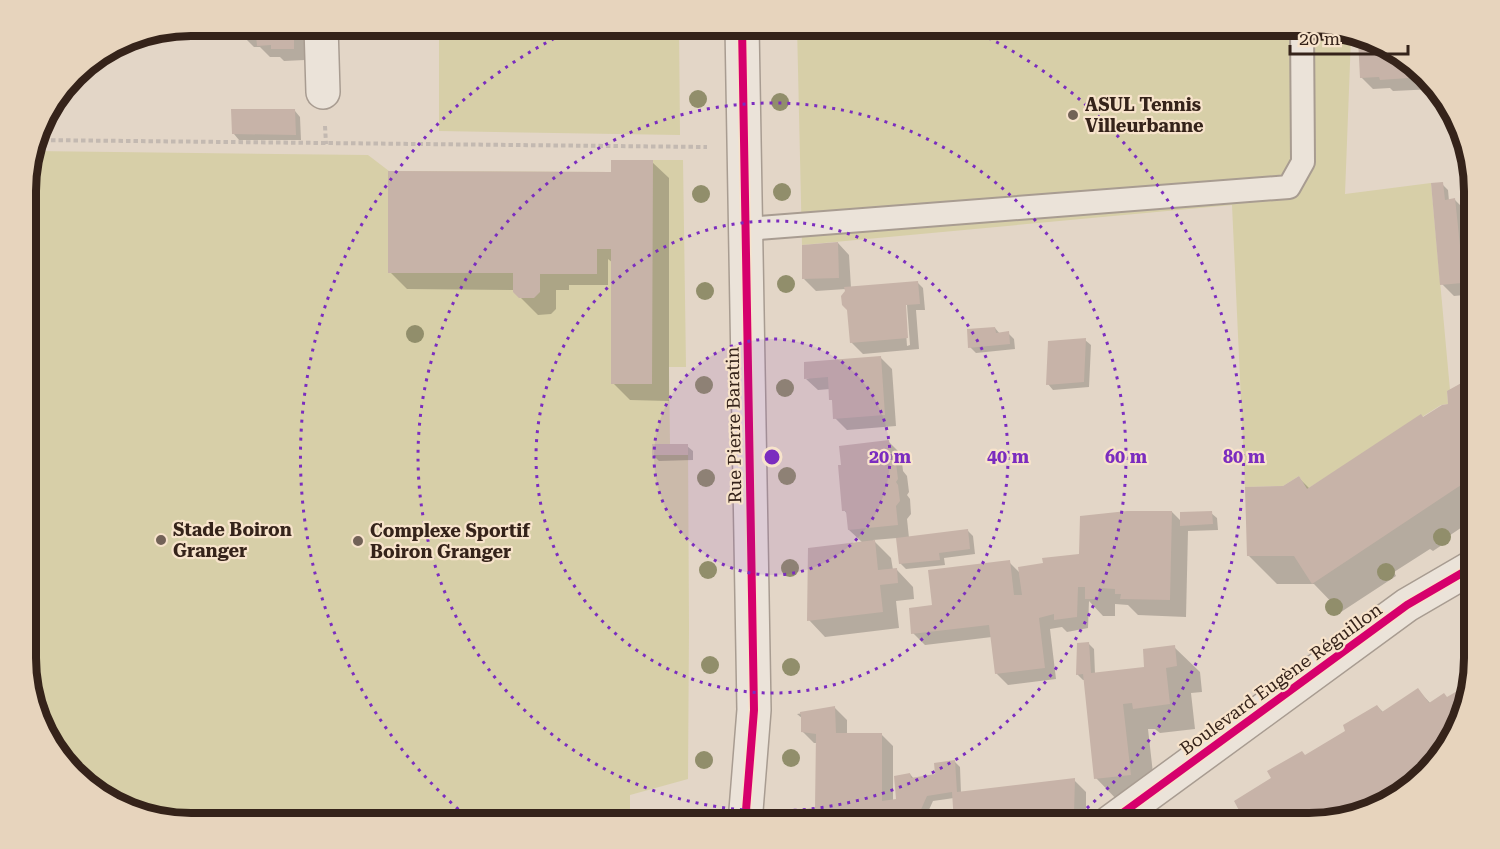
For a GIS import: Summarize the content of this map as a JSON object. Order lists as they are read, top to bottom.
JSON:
{
  "streets": {
    "street": ["Rue Pierre Baratin", "Boulevard Eugène Réguillon"]
  },
  "places": ["ASUL Tennis Villeurbanne", "Stade Boiron Granger", "Complexe Sportif Boiron Granger"],
  "scale_bar": "20 m",
  "rings": [
    "20 m",
    "40 m",
    "60 m",
    "80 m"
  ]
}
